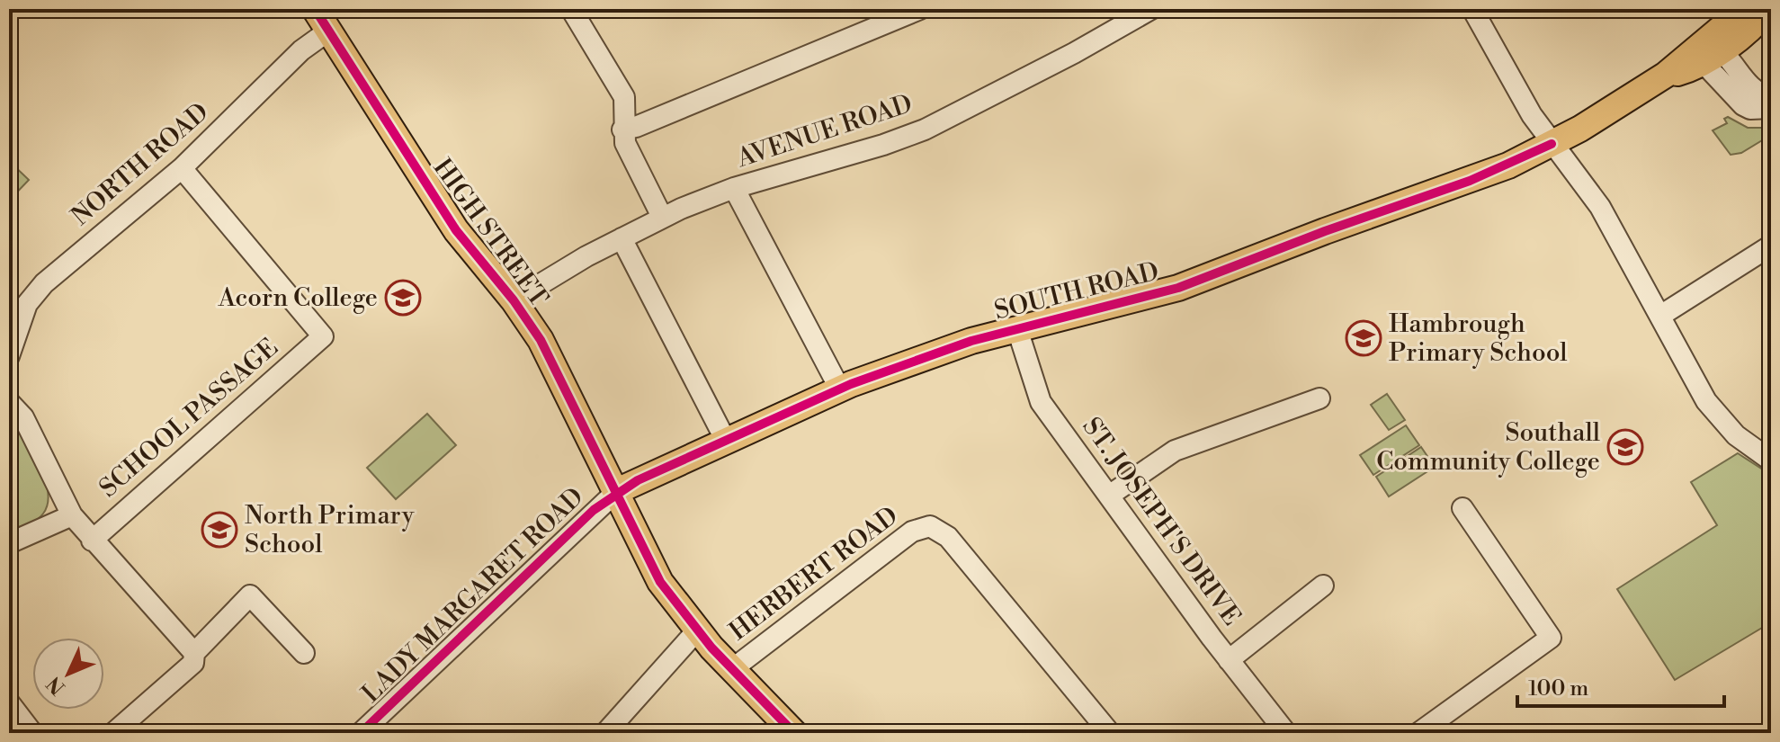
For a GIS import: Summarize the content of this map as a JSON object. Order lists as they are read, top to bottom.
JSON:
{
  "streets": {
    "main road": ["HIGH STREET", "SOUTH ROAD"],
    "street": [
      "AVENUE ROAD",
      "NORTH ROAD",
      "SCHOOL PASSAGE",
      "ST. JOSEPH'S DRIVE",
      "HERBERT ROAD",
      "LADY MARGARET ROAD"
    ]
  },
  "crossings": [
    ["AVENUE ROAD", "HIGH STREET"],
    ["NORTH ROAD", "HIGH STREET"],
    ["NORTH ROAD", "SCHOOL PASSAGE"],
    ["HIGH STREET", "SOUTH ROAD"],
    ["HIGH STREET", "HERBERT ROAD"],
    ["HIGH STREET", "LADY MARGARET ROAD"],
    ["SOUTH ROAD", "ST. JOSEPH'S DRIVE"],
    ["SOUTH ROAD", "LADY MARGARET ROAD"]
  ],
  "places": {
    "school or university": [
      "Acorn College",
      "Hambrough Primary School",
      "Southall Community College",
      "North Primary School"
    ]
  },
  "scale_bar": "100 m",
  "north": "bottom left"
}
